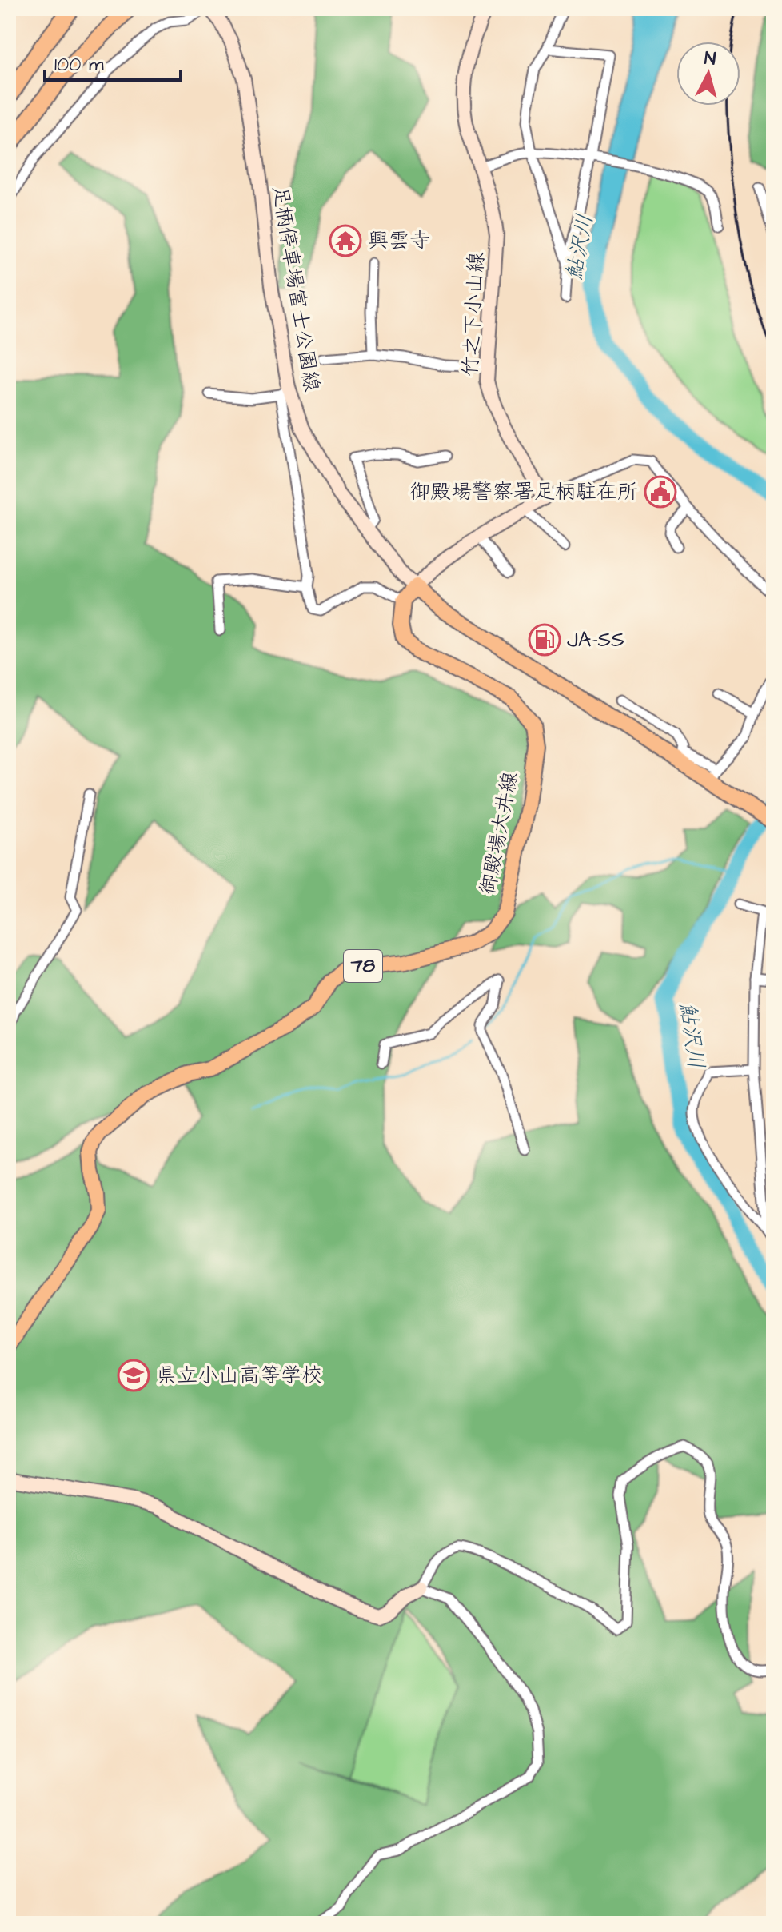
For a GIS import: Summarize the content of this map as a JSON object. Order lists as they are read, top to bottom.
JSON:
{
  "streets": {
    "main road": [
      "足柄停車場富士公園線",
      "竹之下小山線",
      "御殿場大井線",
      "78"
    ]
  },
  "water": ["鮎沢川"],
  "places": {
    "temple": ["興雲寺"],
    "public building": ["御殿場警察署足柄駐在所"],
    "fuel station": ["JA-SS"],
    "school or university": ["県立小山高等学校"]
  },
  "scale_bar": "100 m",
  "north": "top"
}
